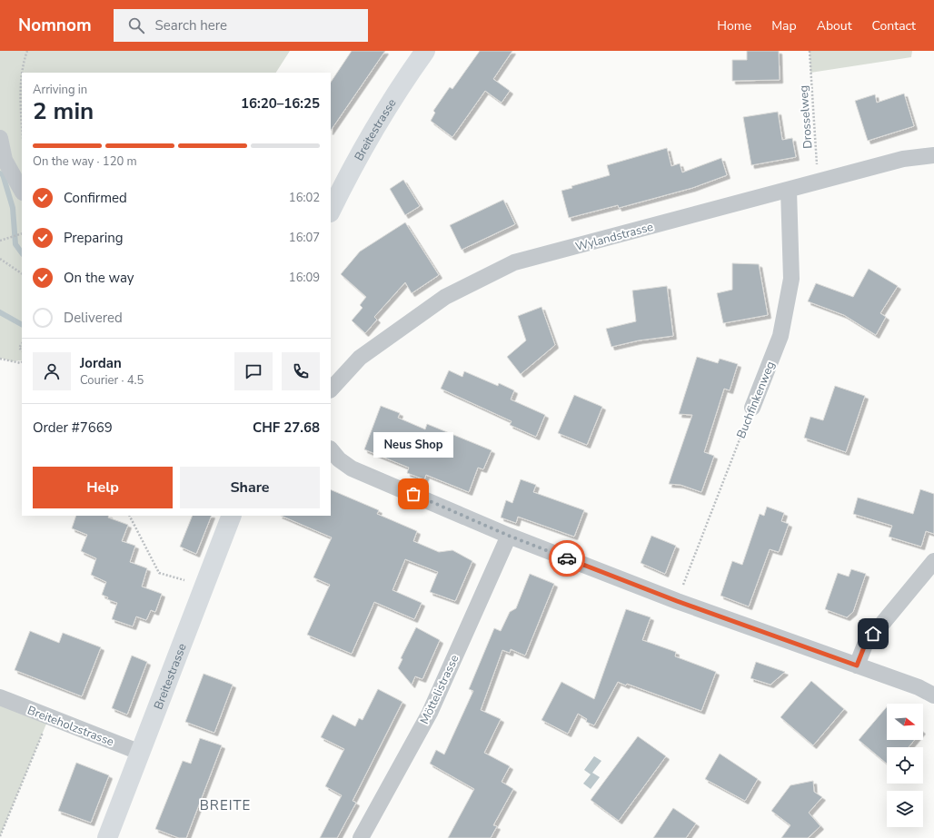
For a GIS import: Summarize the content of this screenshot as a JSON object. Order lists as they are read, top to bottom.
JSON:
{
  "streets": {
    "main road": ["Breitestrasse"],
    "street": [
      "Wylandstrasse",
      "Buchfinkenweg",
      "Möttelistrasse",
      "Breiteholzstrasse"
    ],
    "path": ["Drosselweg"]
  },
  "crossings": [
    ["Drosselweg", "Wylandstrasse"],
    ["Breitestrasse", "Breiteholzstrasse"],
    ["Wylandstrasse", "Buchfinkenweg"]
  ],
  "districts": ["BREITE"],
  "places": ["Neus Shop"],
  "north": "right",
  "page": {
    "header": "Nomnom",
    "search": "Search here",
    "nav": [
      "Home",
      "Map",
      "About",
      "Contact"
    ],
    "heading": ["2 min", "Arriving in", "16:20–16:25"],
    "panel": [
      "Jordan",
      "Courier · 4.5",
      "Order #7669",
      "CHF 27.68"
    ],
    "bar": "On the way · 120 m",
    "list": [
      ["Confirmed", "16:02"],
      ["Preparing", "16:07"],
      ["On the way", "16:09"],
      "Delivered"
    ],
    "bubble": "Neus Shop",
    "buttons": ["Help", "Share"]
  }
}
